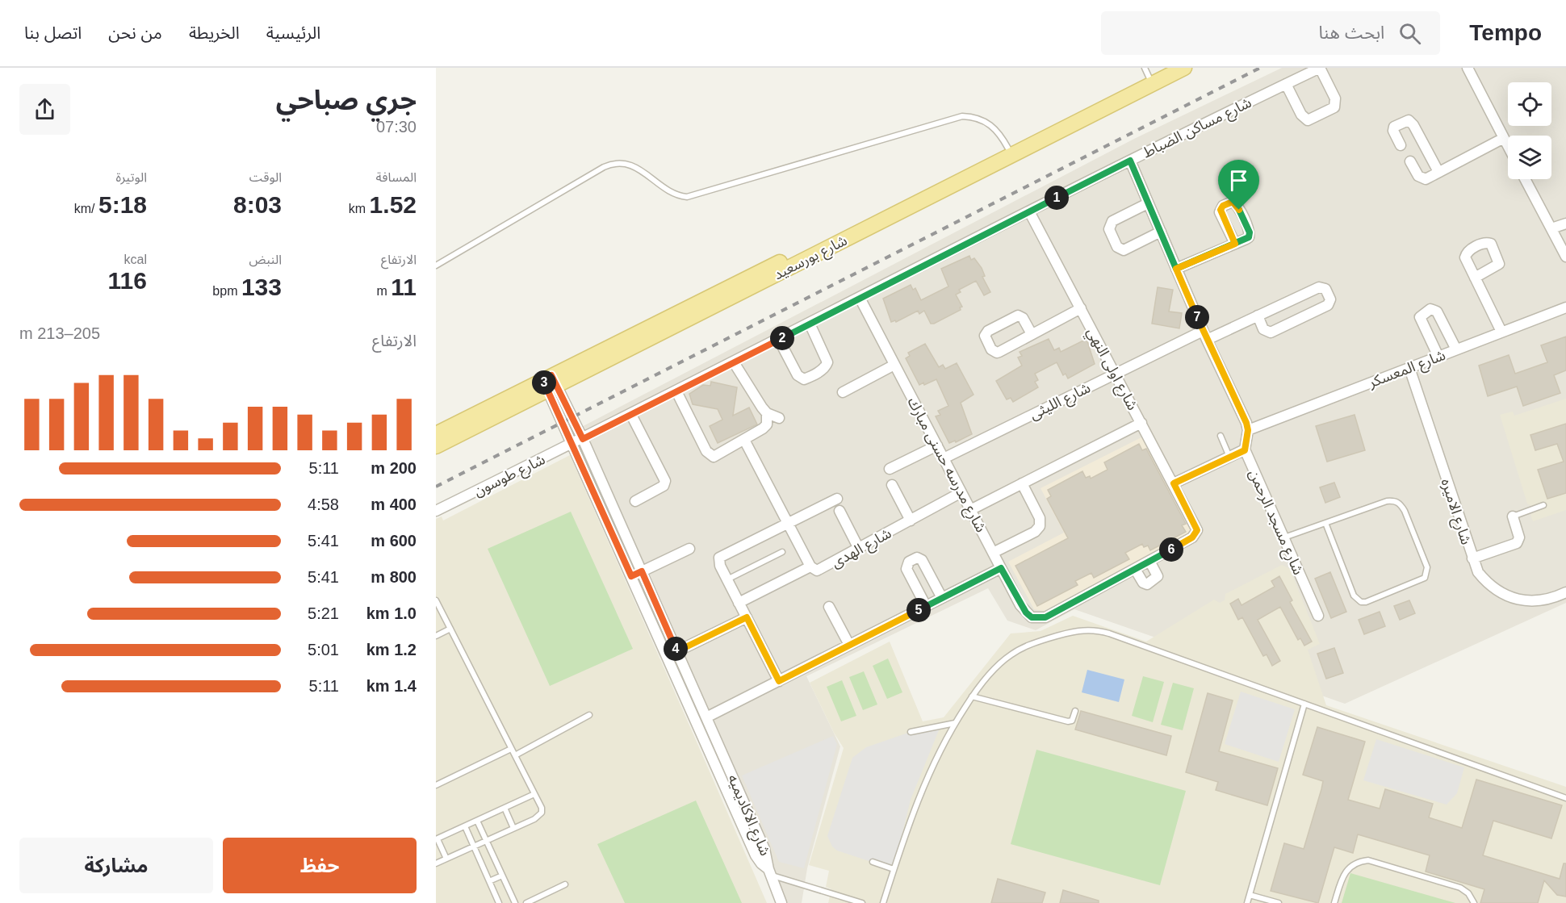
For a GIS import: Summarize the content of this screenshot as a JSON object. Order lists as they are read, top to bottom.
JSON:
{
  "streets": {
    "main road": ["شارع بورسعيد"],
    "street": [
      "شارع مساكن الضباط",
      "شارع اولى النهي",
      "شارع المعسكر",
      "شارع الليثى",
      "شارع مدرسه حسنى مبارك",
      "شارع طوسون",
      "شارع الاميره",
      "شارع مسجد الرحمن",
      "شارع الهدى",
      "شارع الاكاديميه"
    ]
  },
  "crossings": [
    ["شارع مساكن الضباط", "شارع اولى النهي"],
    ["شارع مساكن الضباط", "شارع مدرسه حسنى مبارك"],
    ["شارع مساكن الضباط", "شارع طوسون"],
    ["شارع مساكن الضباط", "شارع الاكاديميه"],
    ["شارع بورسعيد", "شارع الاكاديميه"],
    ["شارع اولى النهي", "شارع الليثى"],
    ["شارع المعسكر", "شارع الاميره"],
    ["شارع الليثى", "شارع مدرسه حسنى مبارك"],
    ["شارع مدرسه حسنى مبارك", "شارع الهدى"],
    ["شارع طوسون", "شارع الاكاديميه"]
  ],
  "page": {
    "header": "Tempo",
    "search": "ابحث هنا",
    "nav": [
      "الرئيسية",
      "الخريطة",
      "من نحن",
      "اتصل بنا"
    ],
    "heading": ["جري صباحي", "07:30"],
    "stats": [
      ["المسافة", "1.52 km"],
      ["الوقت", "8:03"],
      ["الوتيرة", "5:18 /km"],
      ["الارتفاع", "11 m"],
      ["النبض", "133 bpm"],
      ["kcal", "116"]
    ],
    "pins": [
      "1",
      "7",
      "2",
      "3",
      "6",
      "5",
      "4"
    ],
    "chart": ["الارتفاع", "205–213 m"],
    "list": [
      {
        "name": "200 m",
        "note": "5:11"
      },
      {
        "name": "400 m",
        "note": "4:58"
      },
      {
        "name": "600 m",
        "note": "5:41"
      },
      {
        "name": "800 m",
        "note": "5:41"
      },
      {
        "name": "1.0 km",
        "note": "5:21"
      },
      {
        "name": "1.2 km",
        "note": "5:01"
      },
      {
        "name": "1.4 km",
        "note": "5:11"
      }
    ],
    "buttons": ["حفظ", "مشاركة"]
  }
}
